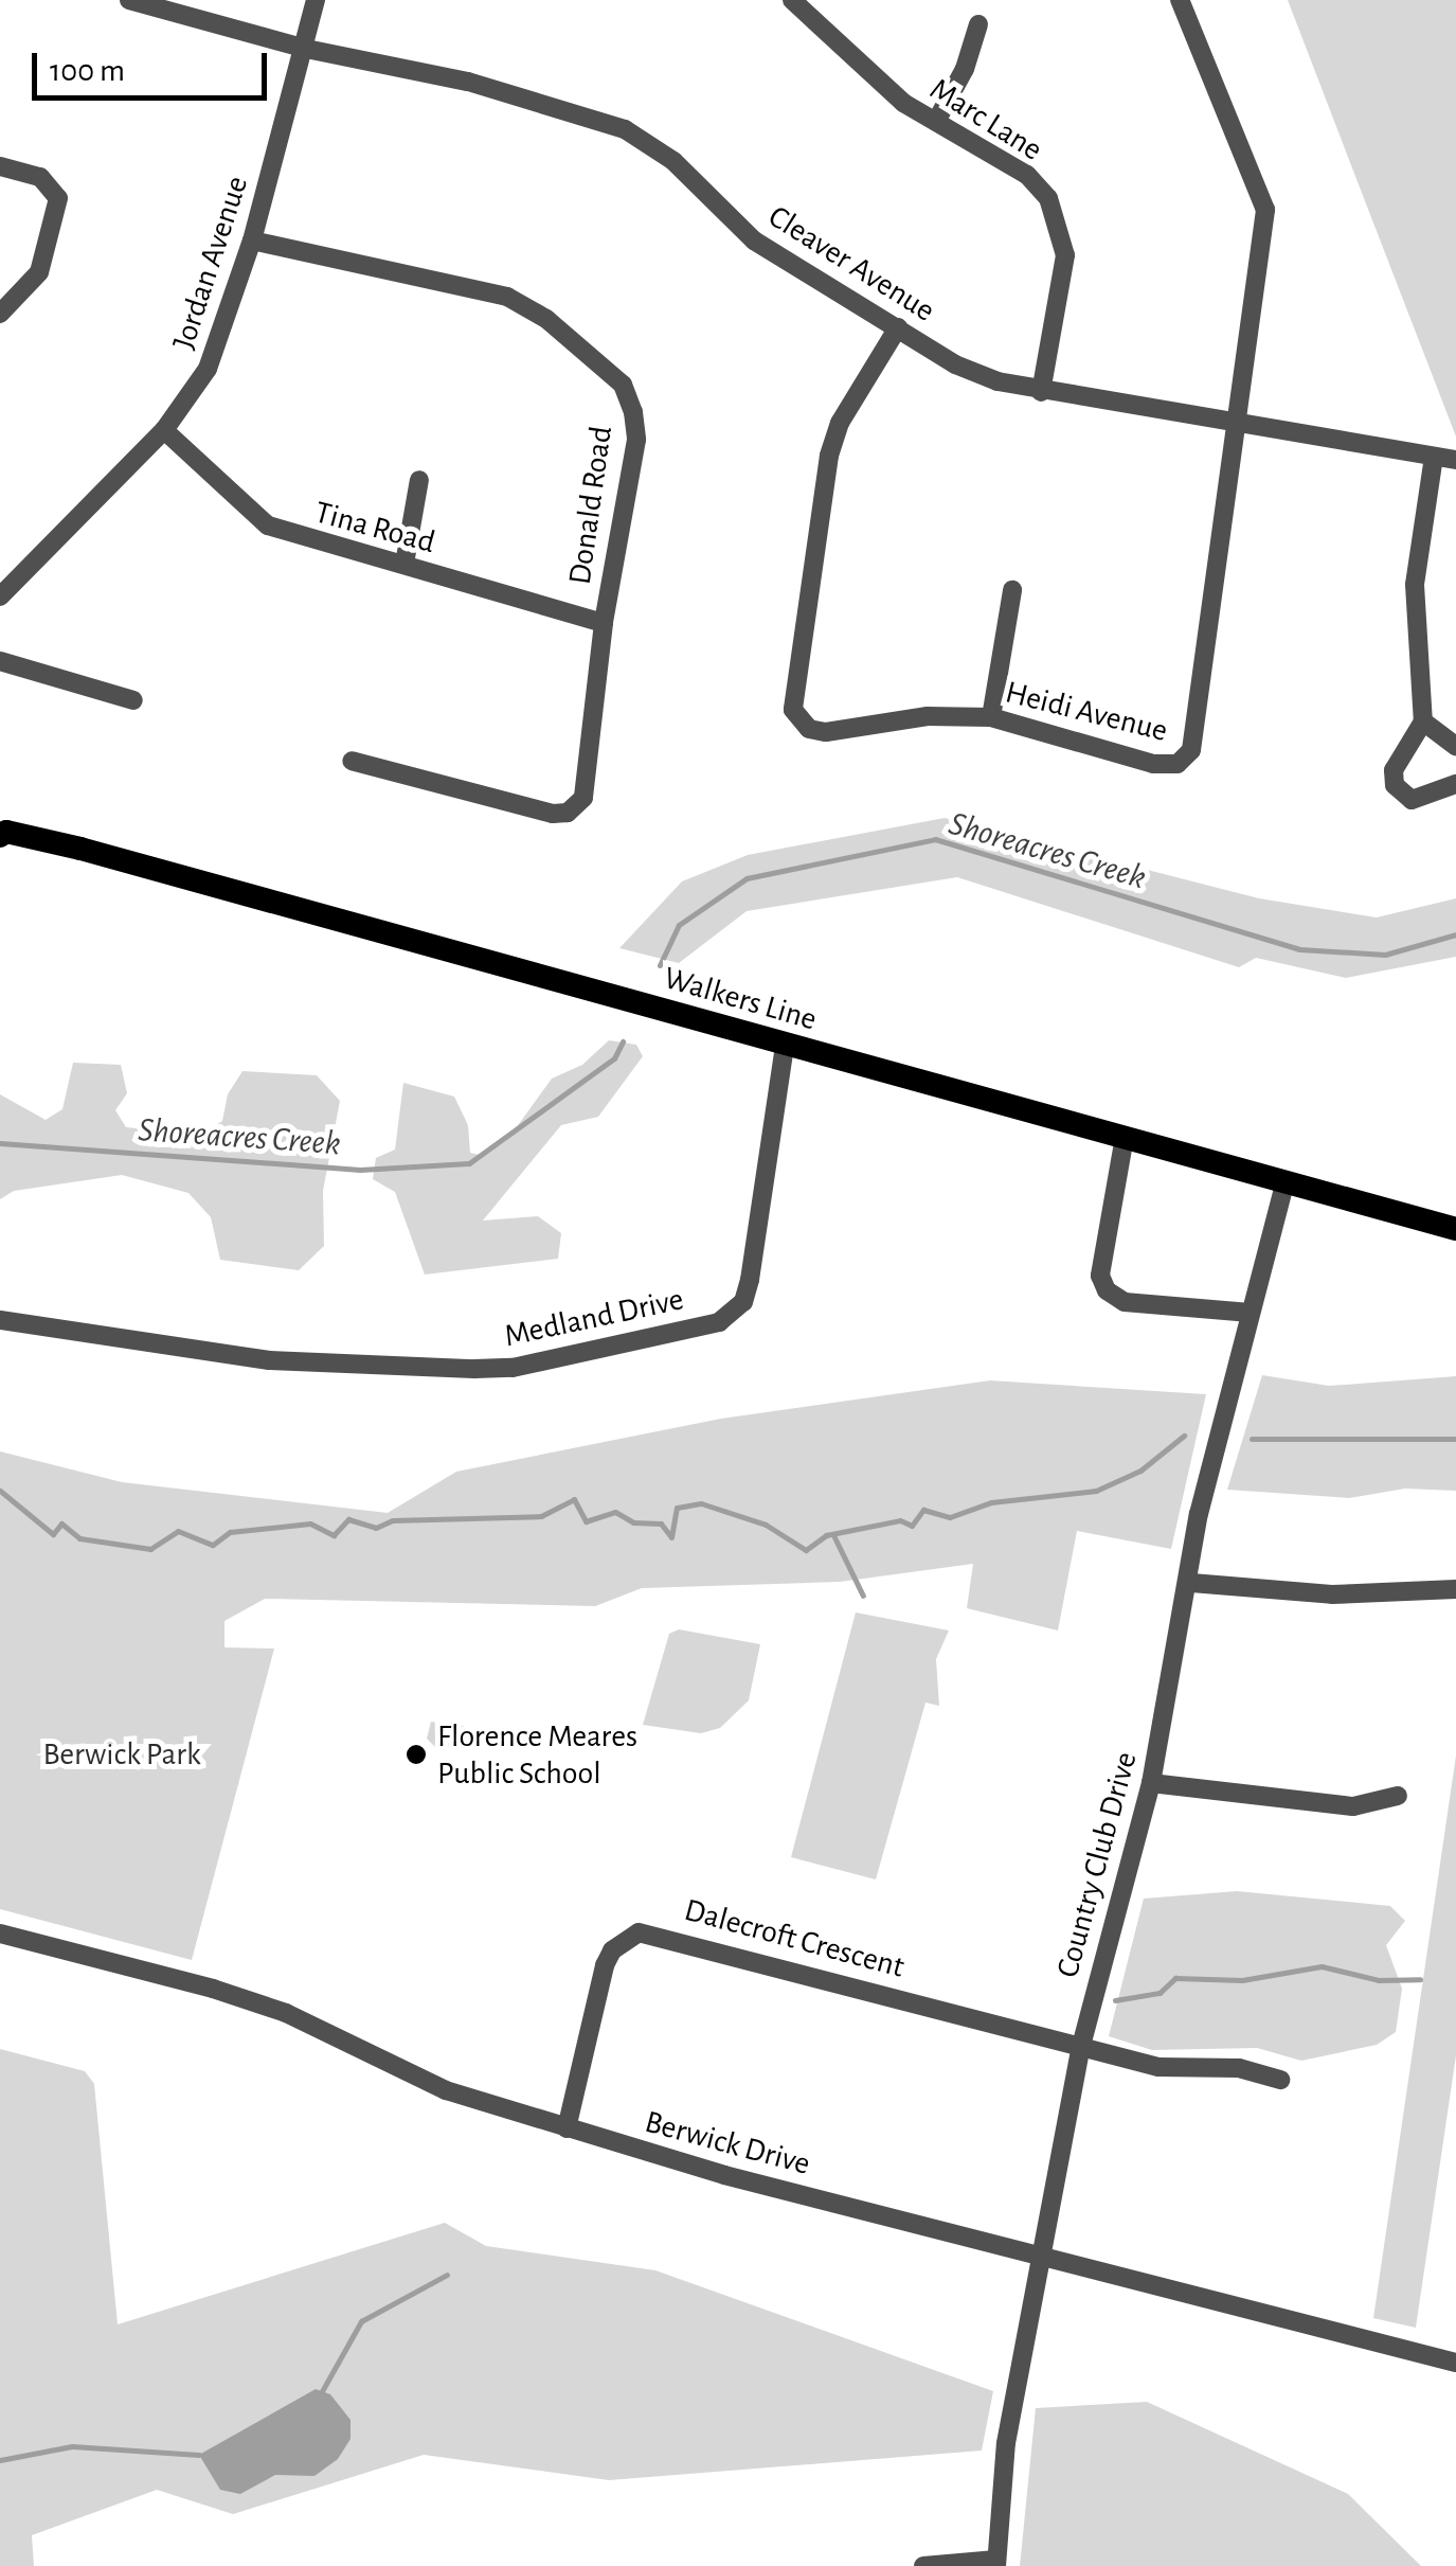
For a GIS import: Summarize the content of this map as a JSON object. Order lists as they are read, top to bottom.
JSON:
{
  "streets": {
    "main road": ["Walkers Line"],
    "street": [
      "Marc Lane",
      "Jordan Avenue",
      "Cleaver Avenue",
      "Donald Road",
      "Tina Road",
      "Heidi Avenue",
      "Medland Drive",
      "Country Club Drive",
      "Dalecroft Crescent",
      "Berwick Drive"
    ]
  },
  "crossings": [
    ["Marc Lane", "Cleaver Avenue"],
    ["Jordan Avenue", "Cleaver Avenue"],
    ["Jordan Avenue", "Donald Road"],
    ["Jordan Avenue", "Tina Road"],
    ["Cleaver Avenue", "Heidi Avenue"],
    ["Donald Road", "Tina Road"],
    ["Walkers Line", "Medland Drive"],
    ["Walkers Line", "Country Club Drive"],
    ["Country Club Drive", "Dalecroft Crescent"],
    ["Country Club Drive", "Berwick Drive"],
    ["Dalecroft Crescent", "Berwick Drive"]
  ],
  "water": ["Shoreacres Creek"],
  "parks": ["Berwick Park"],
  "places": ["Florence Meares Public School"],
  "scale_bar": "100 m"
}
